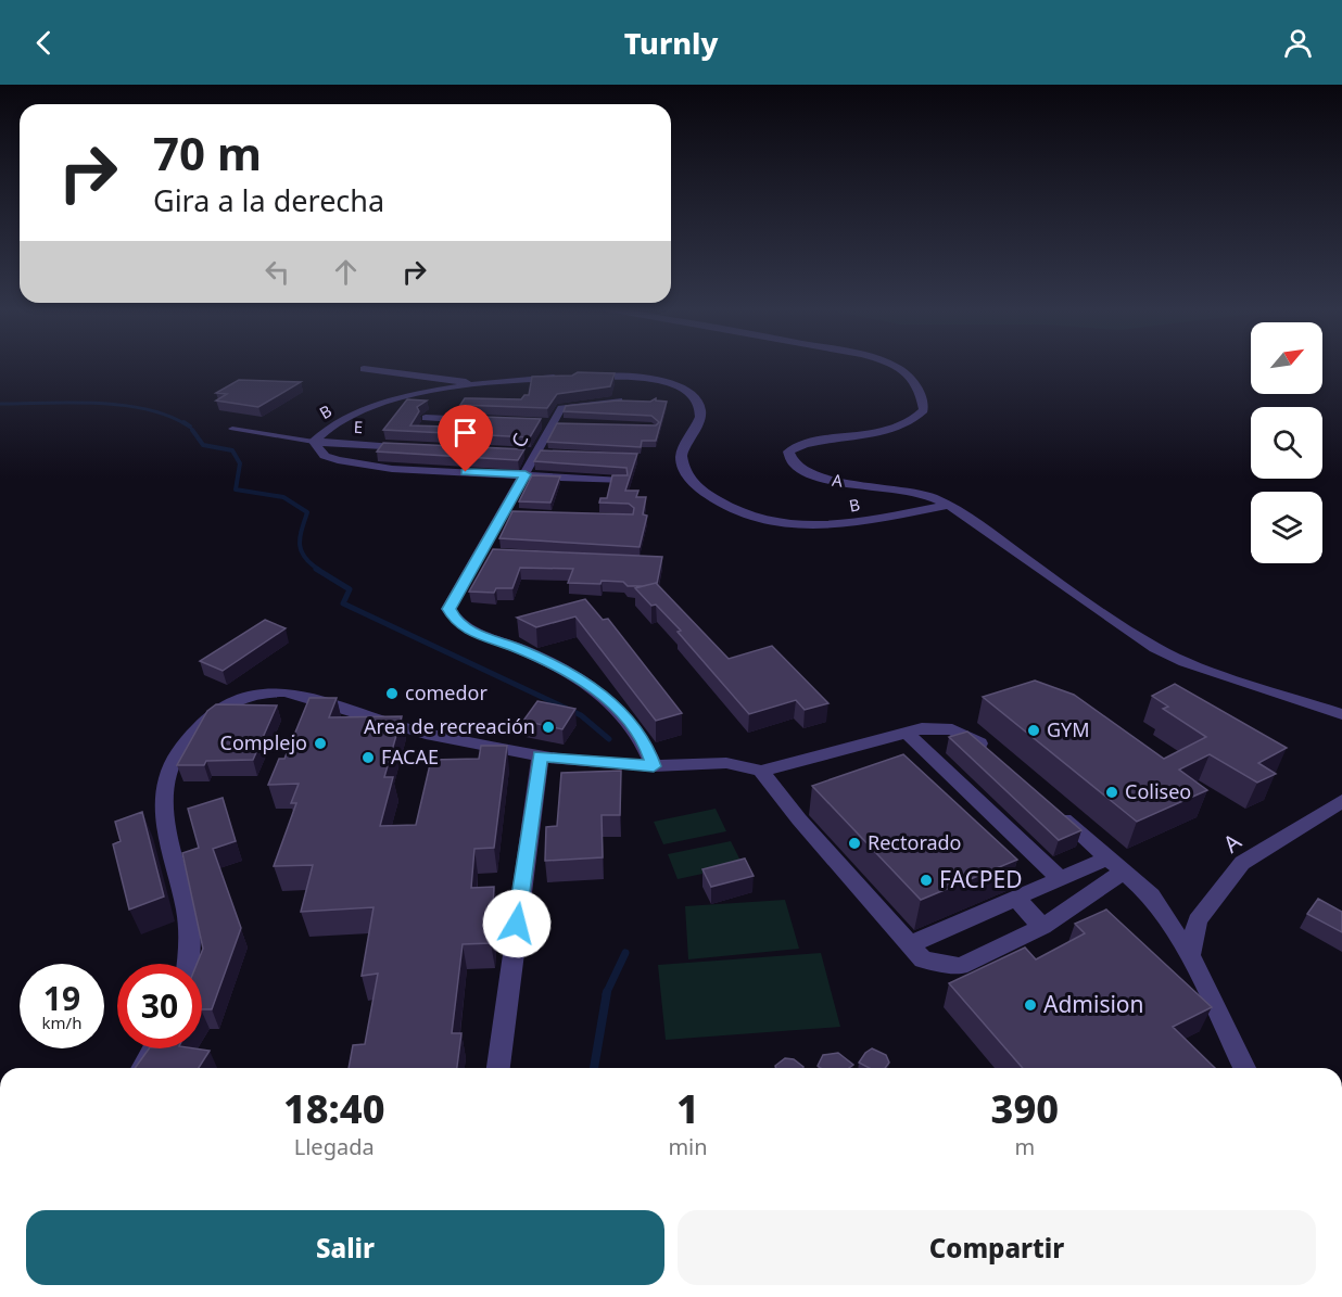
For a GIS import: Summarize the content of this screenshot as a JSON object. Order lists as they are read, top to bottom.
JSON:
{
  "streets": {
    "street": [
      "B",
      "E",
      "C",
      "A"
    ]
  },
  "crossings": [
    ["B", "E"],
    ["B", "C"],
    ["B", "A"]
  ],
  "places": [
    "comedor",
    "Area de recreación",
    "GYM",
    "Complejo",
    "FACAE",
    "Coliseo",
    "Rectorado",
    "FACPED",
    "Admision"
  ],
  "north": "top right",
  "page": {
    "header": "Turnly",
    "turn": ["70 m", "Gira a la derecha"],
    "speed": "19 km/h",
    "limit": "30",
    "eta": [
      "18:40",
      "Llegada",
      "1",
      "min",
      "390",
      "m"
    ],
    "buttons": ["Salir", "Compartir"]
  }
}
